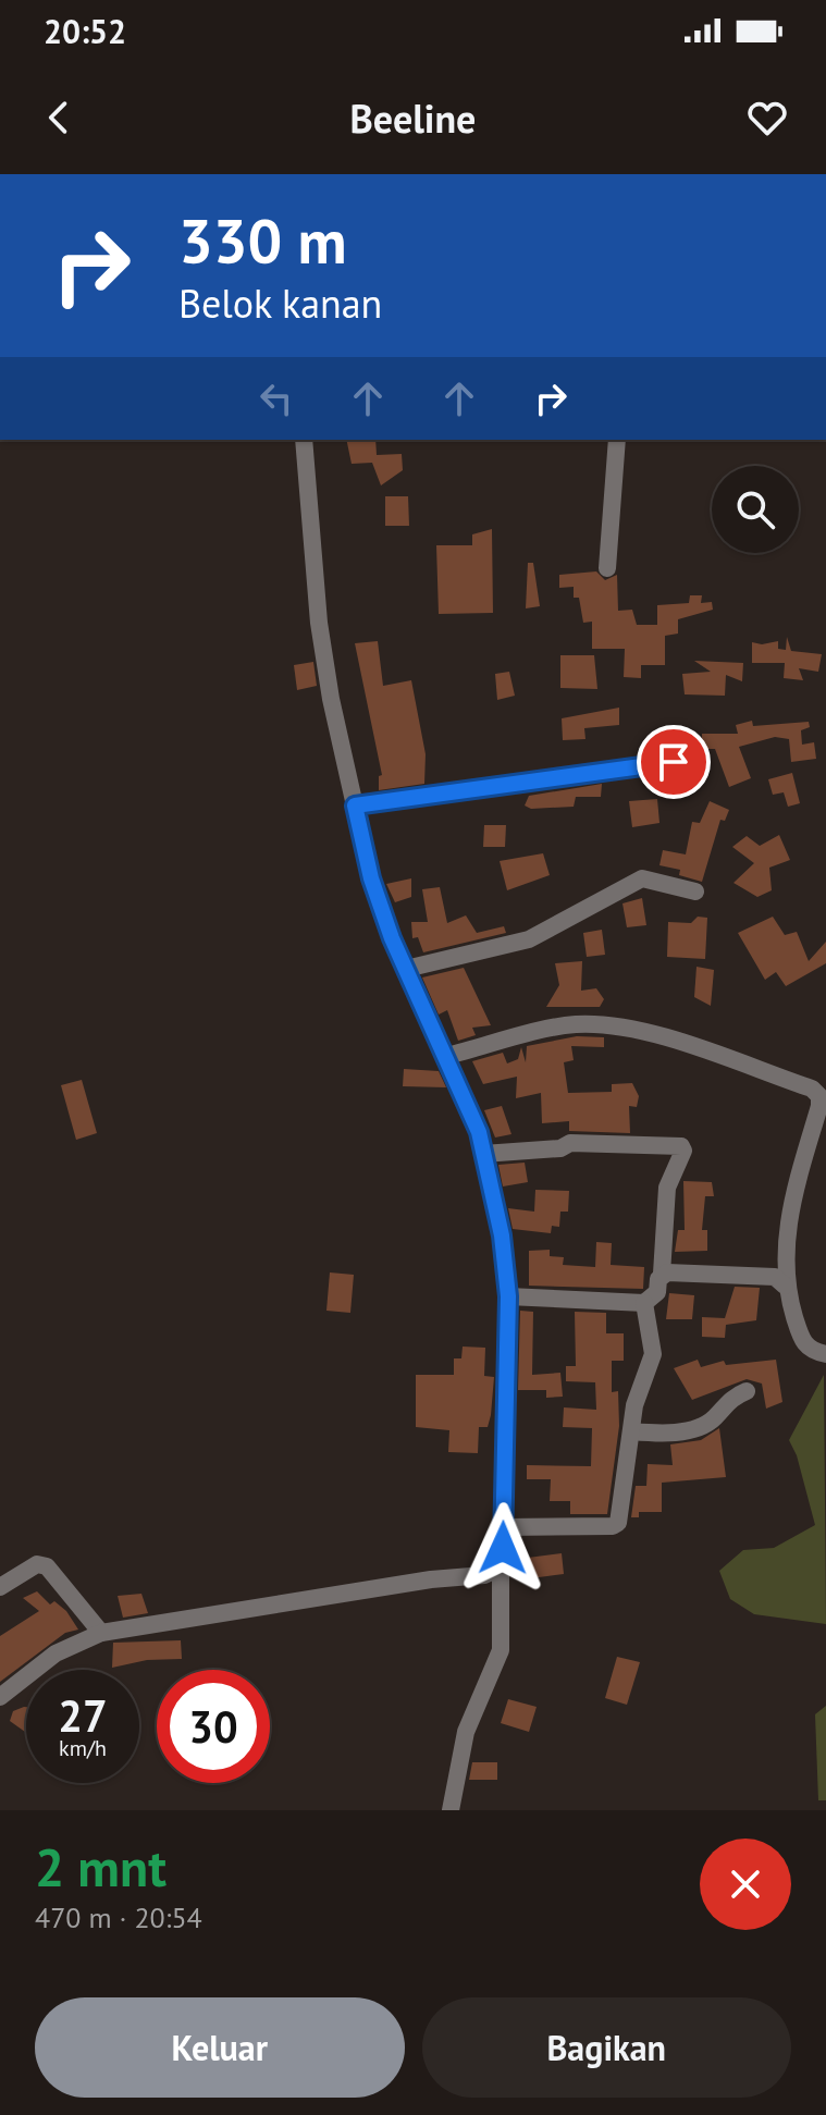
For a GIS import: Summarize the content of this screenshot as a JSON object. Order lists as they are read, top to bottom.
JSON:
{
  "page": {
    "status": "20:52",
    "header": "Beeline",
    "turn": ["330 m", "Belok kanan"],
    "speed": "27 km/h",
    "limit": "30",
    "heading": ["2 mnt", "470 m · 20:54"],
    "buttons": ["Keluar", "Bagikan"]
  }
}
